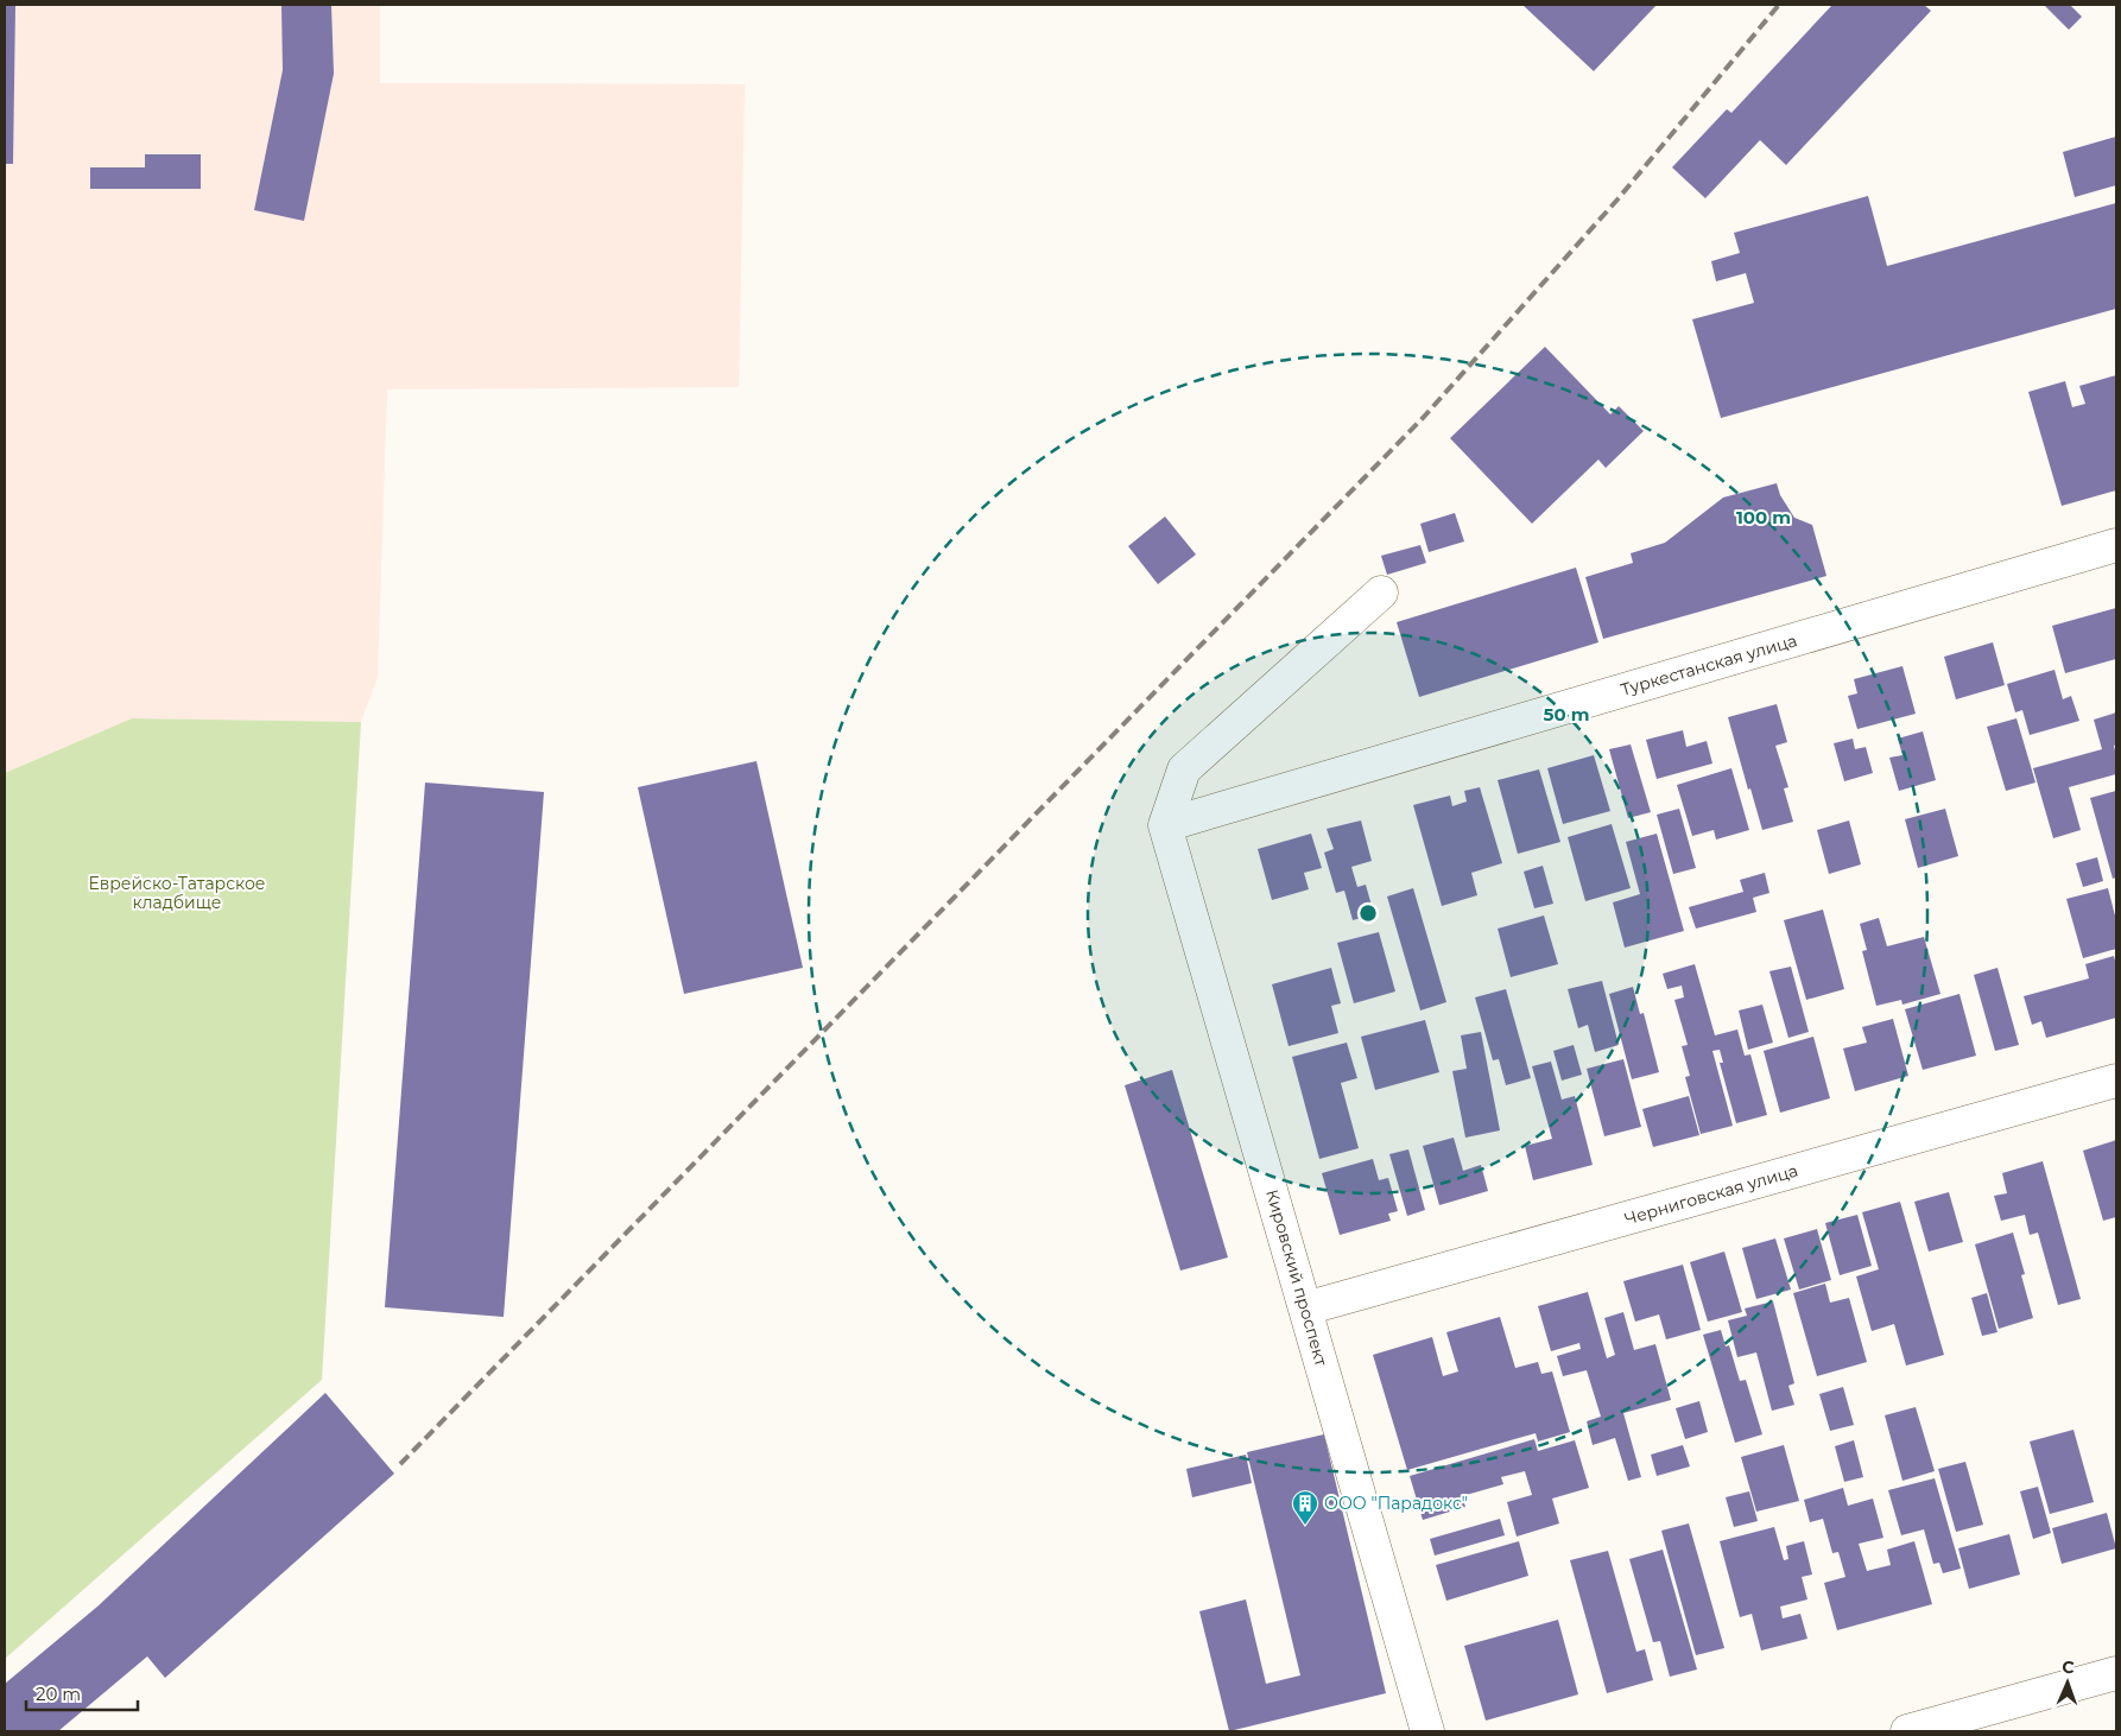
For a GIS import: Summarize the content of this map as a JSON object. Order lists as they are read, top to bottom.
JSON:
{
  "streets": {
    "street": ["Туркестанская улица", "Черниговская улица", "Кировский проспект"]
  },
  "crossings": [
    ["Туркестанская улица", "Кировский проспект"],
    ["Черниговская улица", "Кировский проспект"]
  ],
  "parks": ["Еврейско-Татарское кладбище"],
  "places": {
    "building": ["ООО \"Парадокс\""]
  },
  "scale_bar": "20 m",
  "north": "top",
  "rings": ["100 m", "50 m"]
}
